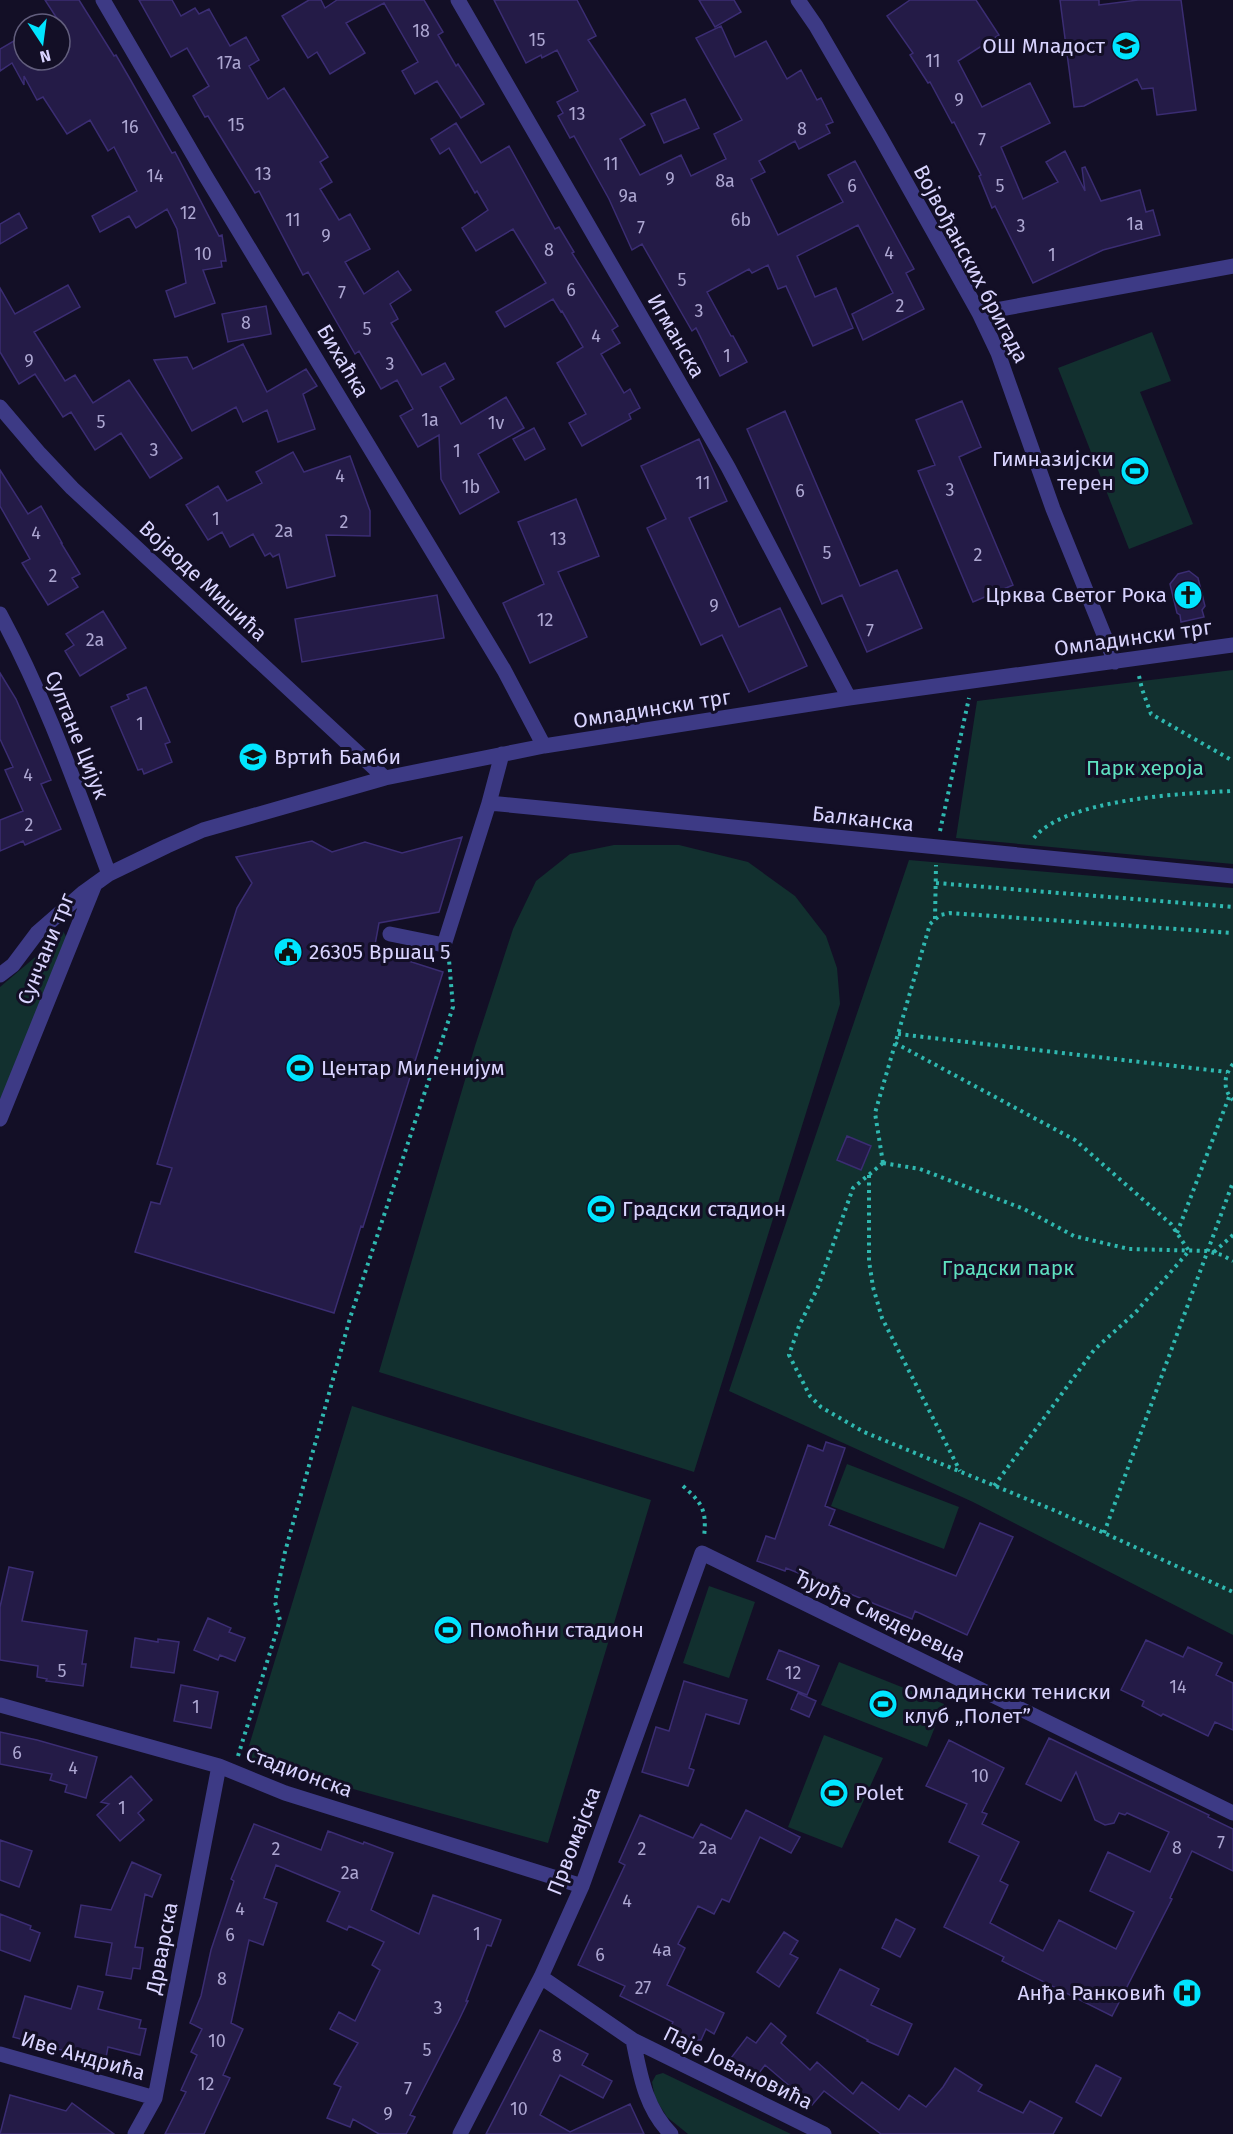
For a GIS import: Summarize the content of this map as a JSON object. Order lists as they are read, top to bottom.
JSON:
{
  "streets": {
    "street": [
      "Војвођанских бригада",
      "Игманска",
      "Бихаћка",
      "Војводе Мишића",
      "Омладински трг",
      "Султане Цијук",
      "Балканска",
      "Сунчани трг",
      "Ђурђа Смедеревца",
      "Стадионска",
      "Првомајска",
      "Дрварска",
      "Иве Андрића",
      "Паје Јовановића"
    ]
  },
  "crossings": [
    ["Војвођанских бригада", "Омладински трг"],
    ["Игманска", "Омладински трг"],
    ["Бихаћка", "Омладински трг"],
    ["Војводе Мишића", "Омладински трг"],
    ["Омладински трг", "Султане Цијук"],
    ["Омладински трг", "Сунчани трг"],
    ["Ђурђа Смедеревца", "Првомајска"],
    ["Стадионска", "Првомајска"],
    ["Стадионска", "Дрварска"],
    ["Првомајска", "Паје Јовановића"],
    ["Дрварска", "Иве Андрића"]
  ],
  "parks": ["Парк хероја", "Градски парк"],
  "places": {
    "school or university": ["ОШ Младост", "Вртић Бамби"],
    "sports": [
      "Гимназијски терен",
      "Центар Миленијум",
      "Градски стадион",
      "Помоћни стадион",
      "Омладински тениски клуб „Полет”",
      "Polet"
    ],
    "church": ["Црква Светог Рока"],
    "public building": ["26305 Вршац 5"],
    "hospital": ["Анђа Ранковић"]
  },
  "house_numbers": [
    "18",
    "15",
    "11",
    "17a",
    "9",
    "13",
    "15",
    "16",
    "8",
    "7",
    "11",
    "13",
    "14",
    "9",
    "8a",
    "6",
    "5",
    "9a",
    "12",
    "11",
    "6b",
    "1a",
    "3",
    "7",
    "9",
    "8",
    "4",
    "10",
    "1",
    "5",
    "6",
    "7",
    "2",
    "3",
    "8",
    "5",
    "4",
    "1",
    "9",
    "3",
    "1a",
    "5",
    "1v",
    "3",
    "1",
    "4",
    "11",
    "1b",
    "3",
    "6",
    "1",
    "2",
    "2a",
    "4",
    "13",
    "5",
    "2",
    "2",
    "9",
    "12",
    "7",
    "2a",
    "1",
    "4",
    "2",
    "5",
    "12",
    "14",
    "1",
    "6",
    "4",
    "10",
    "1",
    "7",
    "2a",
    "8",
    "2",
    "2",
    "2a",
    "4",
    "4",
    "1",
    "6",
    "4a",
    "6",
    "8",
    "27",
    "3",
    "10",
    "5",
    "8",
    "12",
    "7",
    "10",
    "9"
  ],
  "north": "bottom"
}
